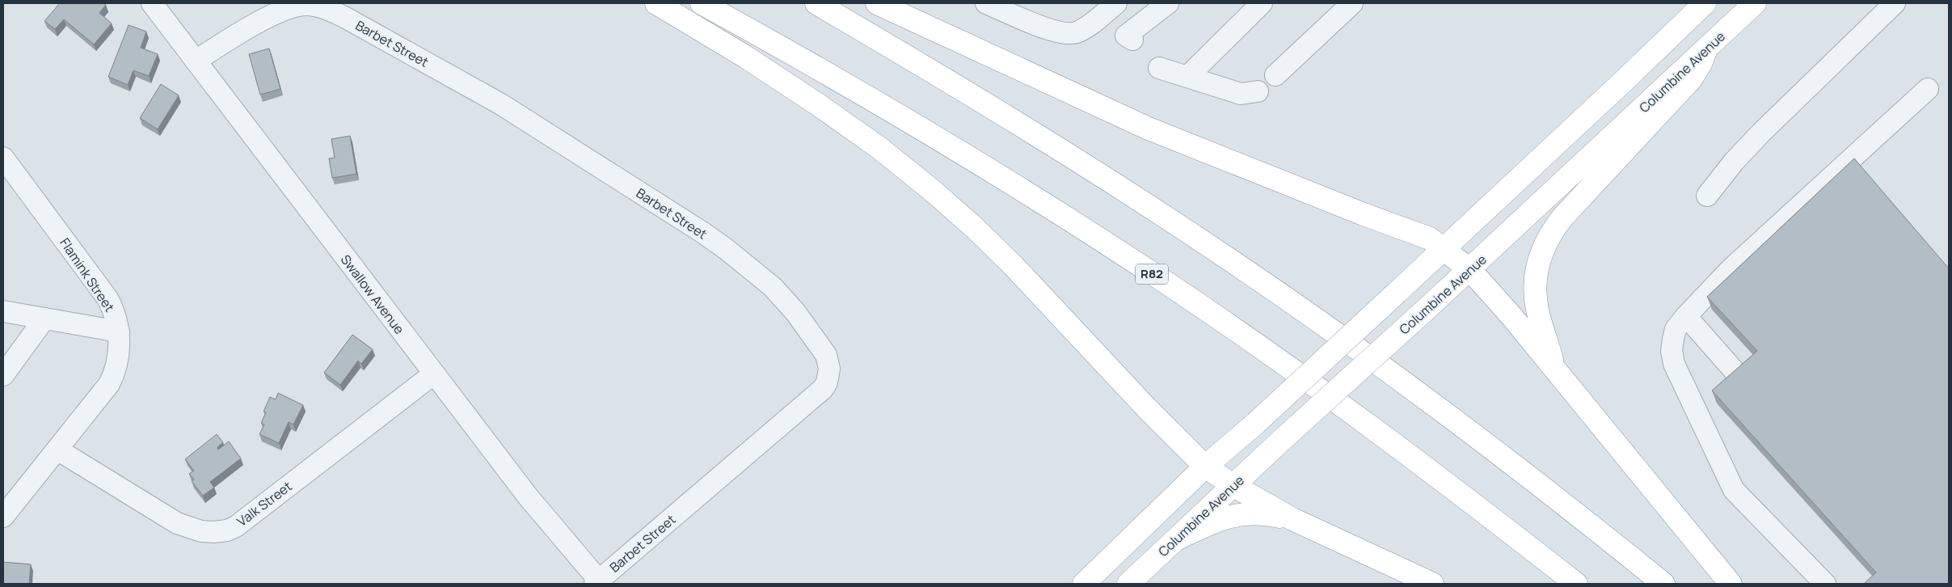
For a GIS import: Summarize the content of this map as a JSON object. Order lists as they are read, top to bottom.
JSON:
{
  "streets": {
    "main road": ["Columbine Avenue", "R82"],
    "street": [
      "Barbet Street",
      "Flamink Street",
      "Swallow Avenue",
      "Valk Street"
    ]
  },
  "crossings": [
    ["Barbet Street", "Swallow Avenue"],
    ["Flamink Street", "Valk Street"],
    ["Swallow Avenue", "Valk Street"]
  ]
}
